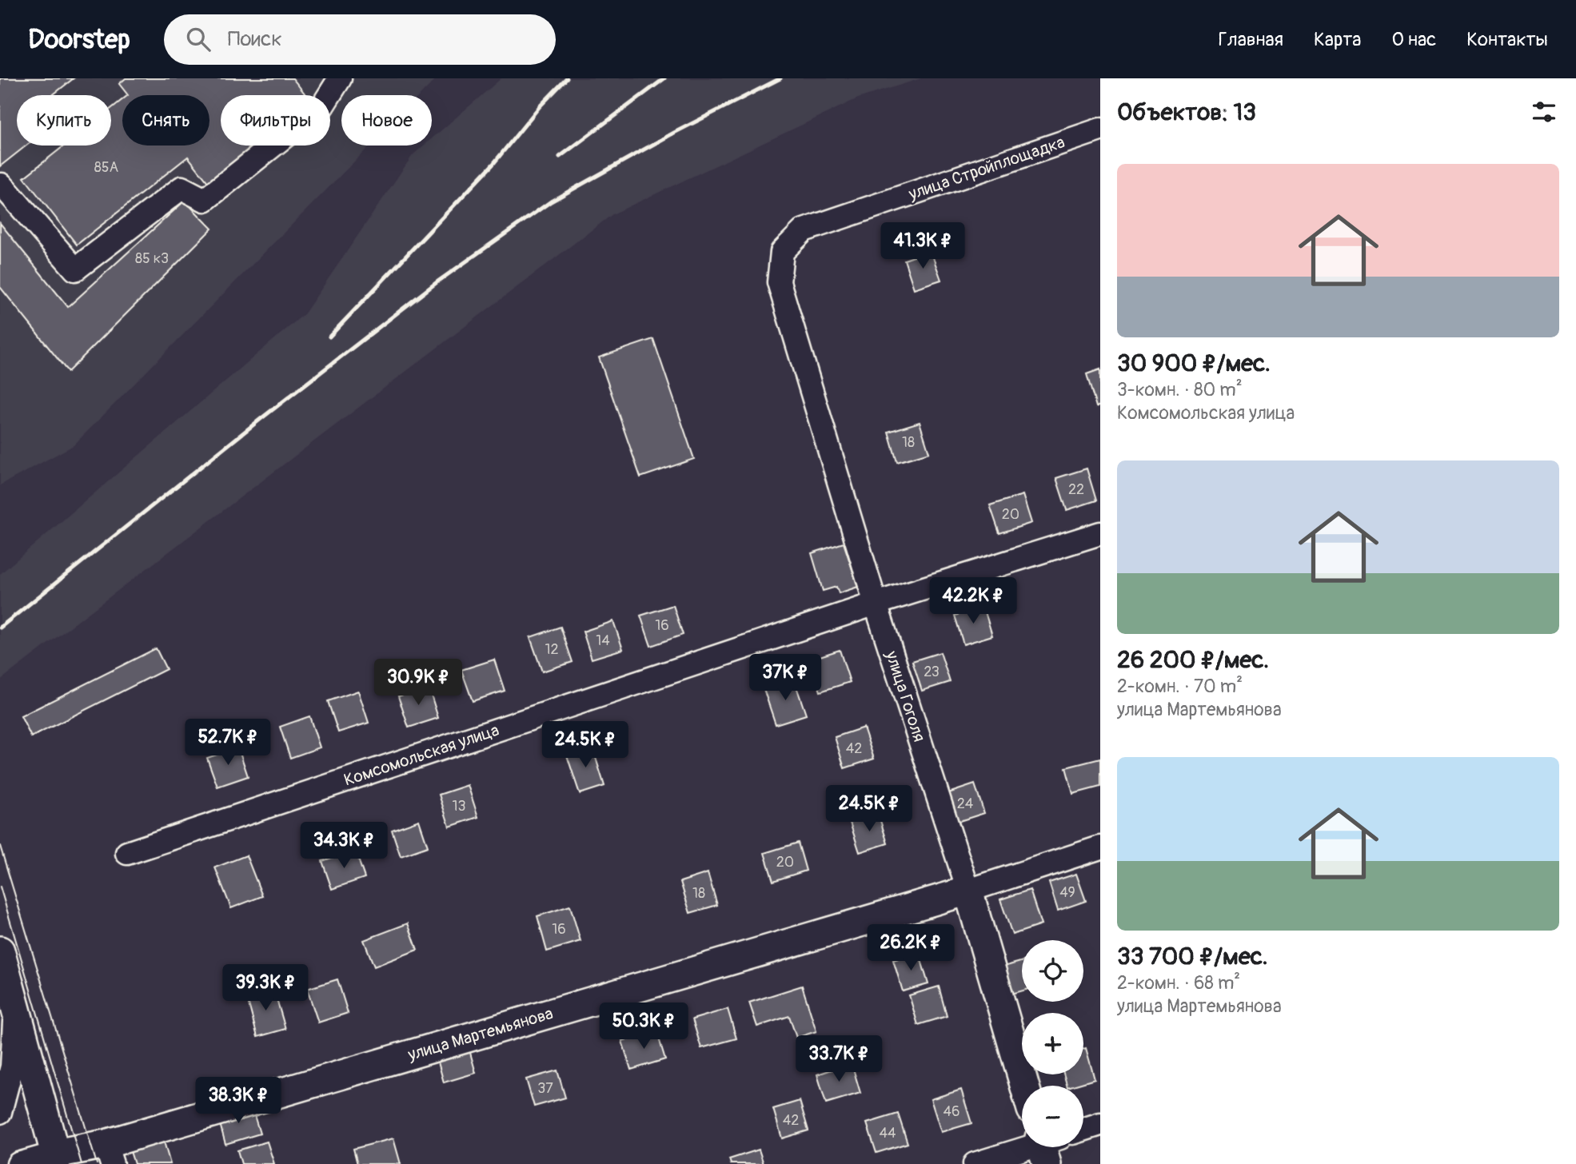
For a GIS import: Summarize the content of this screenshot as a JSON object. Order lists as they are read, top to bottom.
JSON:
{
  "streets": {
    "main road": ["улица Гоголя", "улица Мартемьянова"],
    "street": ["улица Стройплощадка", "Комсомольская улица"]
  },
  "crossings": [
    ["улица Стройплощадка", "улица Гоголя"],
    ["улица Гоголя", "Комсомольская улица"],
    ["улица Гоголя", "улица Мартемьянова"]
  ],
  "house_numbers": [
    "85А",
    "85 к3",
    "18",
    "22",
    "20",
    "16",
    "14",
    "12",
    "23",
    "42",
    "24",
    "13",
    "20",
    "49",
    "18",
    "16",
    "37",
    "46",
    "42",
    "44"
  ],
  "page": {
    "header": "Doorstep",
    "search": "Поиск",
    "nav": [
      "Главная",
      "Карта",
      "О нас",
      "Контакты"
    ],
    "heading": "Объектов: 13",
    "chip": [
      "Купить",
      "Снять",
      "Фильтры",
      "Новое"
    ],
    "list": [
      {
        "name": "30 900 ₽/мес.",
        "note": "3-комн. · 80 m² · Комсомольская улица"
      },
      {
        "name": "26 200 ₽/мес.",
        "note": "2-комн. · 70 m² · улица Мартемьянова"
      },
      {
        "name": "33 700 ₽/мес.",
        "note": "2-комн. · 68 m² · улица Мартемьянова"
      }
    ],
    "price": [
      "41.3K ₽",
      "42.2K ₽",
      "37K ₽",
      "30.9K ₽",
      "52.7K ₽",
      "24.5K ₽",
      "24.5K ₽",
      "34.3K ₽",
      "26.2K ₽",
      "39.3K ₽",
      "50.3K ₽",
      "33.7K ₽",
      "38.3K ₽"
    ],
    "map_buttons": ["+", "−"]
  }
}
